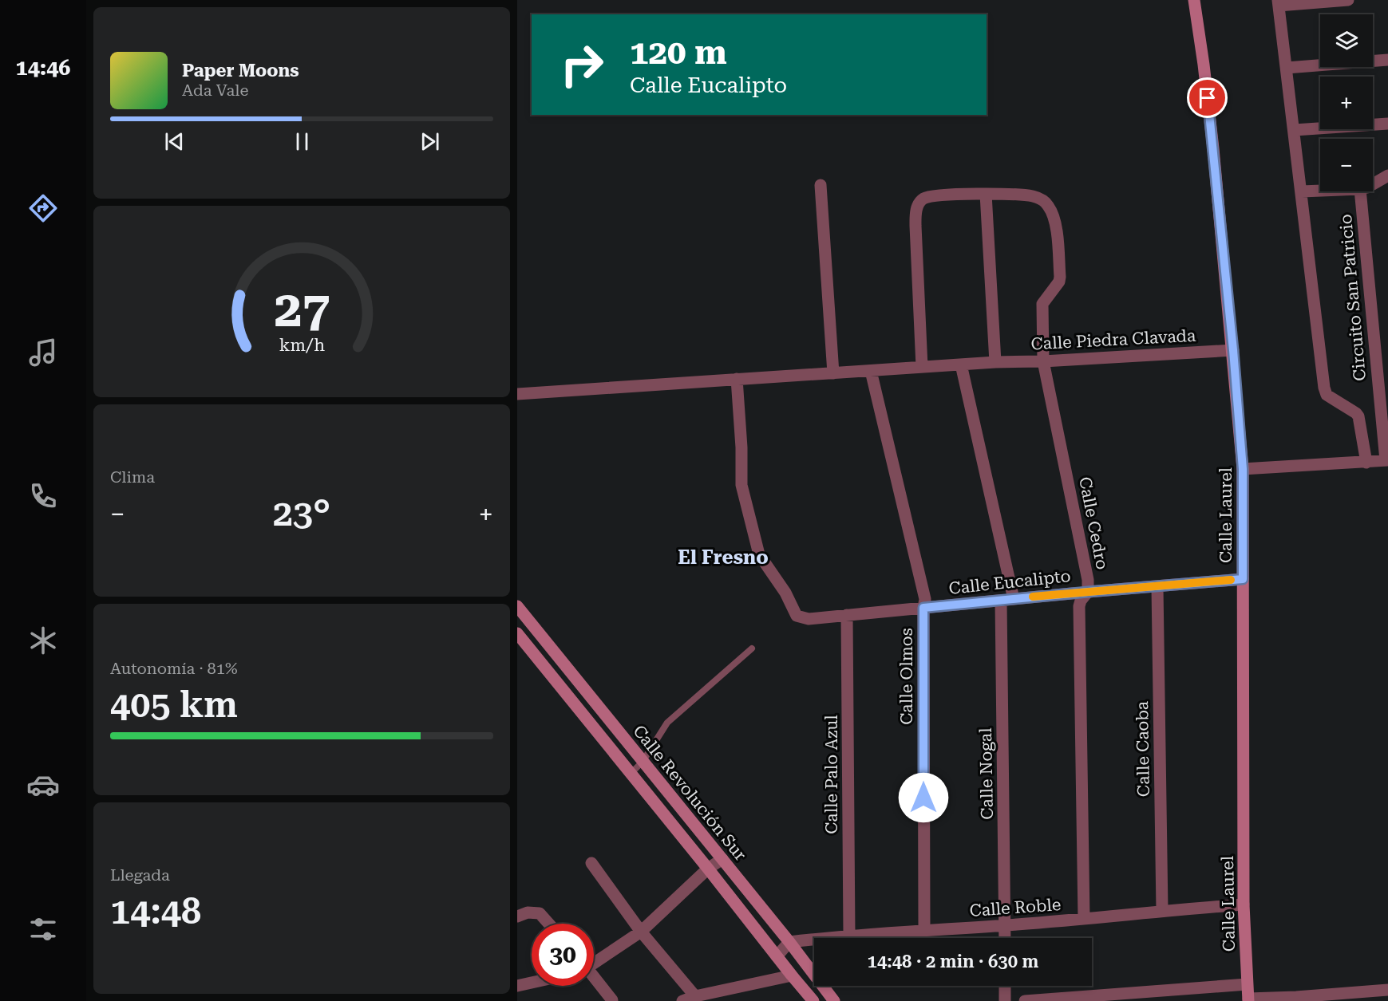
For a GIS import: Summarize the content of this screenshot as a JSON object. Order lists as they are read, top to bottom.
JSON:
{
  "streets": {
    "street": [
      "Circuito San Patricio",
      "Calle Piedra Clavada",
      "Calle Laurel",
      "Calle Cedro",
      "Calle Eucalipto",
      "Calle Olmos",
      "Calle Caoba",
      "Calle Nogal",
      "Calle Palo Azul",
      "Calle Revolución Sur",
      "Calle Roble"
    ]
  },
  "crossings": [
    ["Calle Piedra Clavada", "Calle Laurel"],
    ["Calle Piedra Clavada", "Calle Cedro"],
    ["Calle Piedra Clavada", "Calle Eucalipto"],
    ["Calle Piedra Clavada", "Calle Olmos"],
    ["Calle Laurel", "Calle Eucalipto"],
    ["Calle Laurel", "Calle Roble"],
    ["Calle Cedro", "Calle Eucalipto"],
    ["Calle Cedro", "Calle Roble"],
    ["Calle Eucalipto", "Calle Olmos"],
    ["Calle Eucalipto", "Calle Caoba"],
    ["Calle Eucalipto", "Calle Nogal"],
    ["Calle Eucalipto", "Calle Palo Azul"],
    ["Calle Olmos", "Calle Roble"],
    ["Calle Caoba", "Calle Roble"],
    ["Calle Nogal", "Calle Roble"],
    ["Calle Palo Azul", "Calle Roble"],
    ["Calle Revolución Sur", "Calle Roble"]
  ],
  "districts": ["El Fresno"],
  "page": {
    "tabs": "14:46",
    "map_buttons": ["+", "−"],
    "turn": ["120 m", "Calle Eucalipto"],
    "song": ["Paper Moons", "Ada Vale"],
    "tile": [
      "Clima",
      ["Autonomía · 81%", "405 km"],
      ["Llegada", "14:48"]
    ],
    "heat": ["−", "23°", "+"],
    "limit": "30",
    "trip": "14:48 · 2 min · 630 m",
    "gauge": ["27", "km/h"]
  }
}
